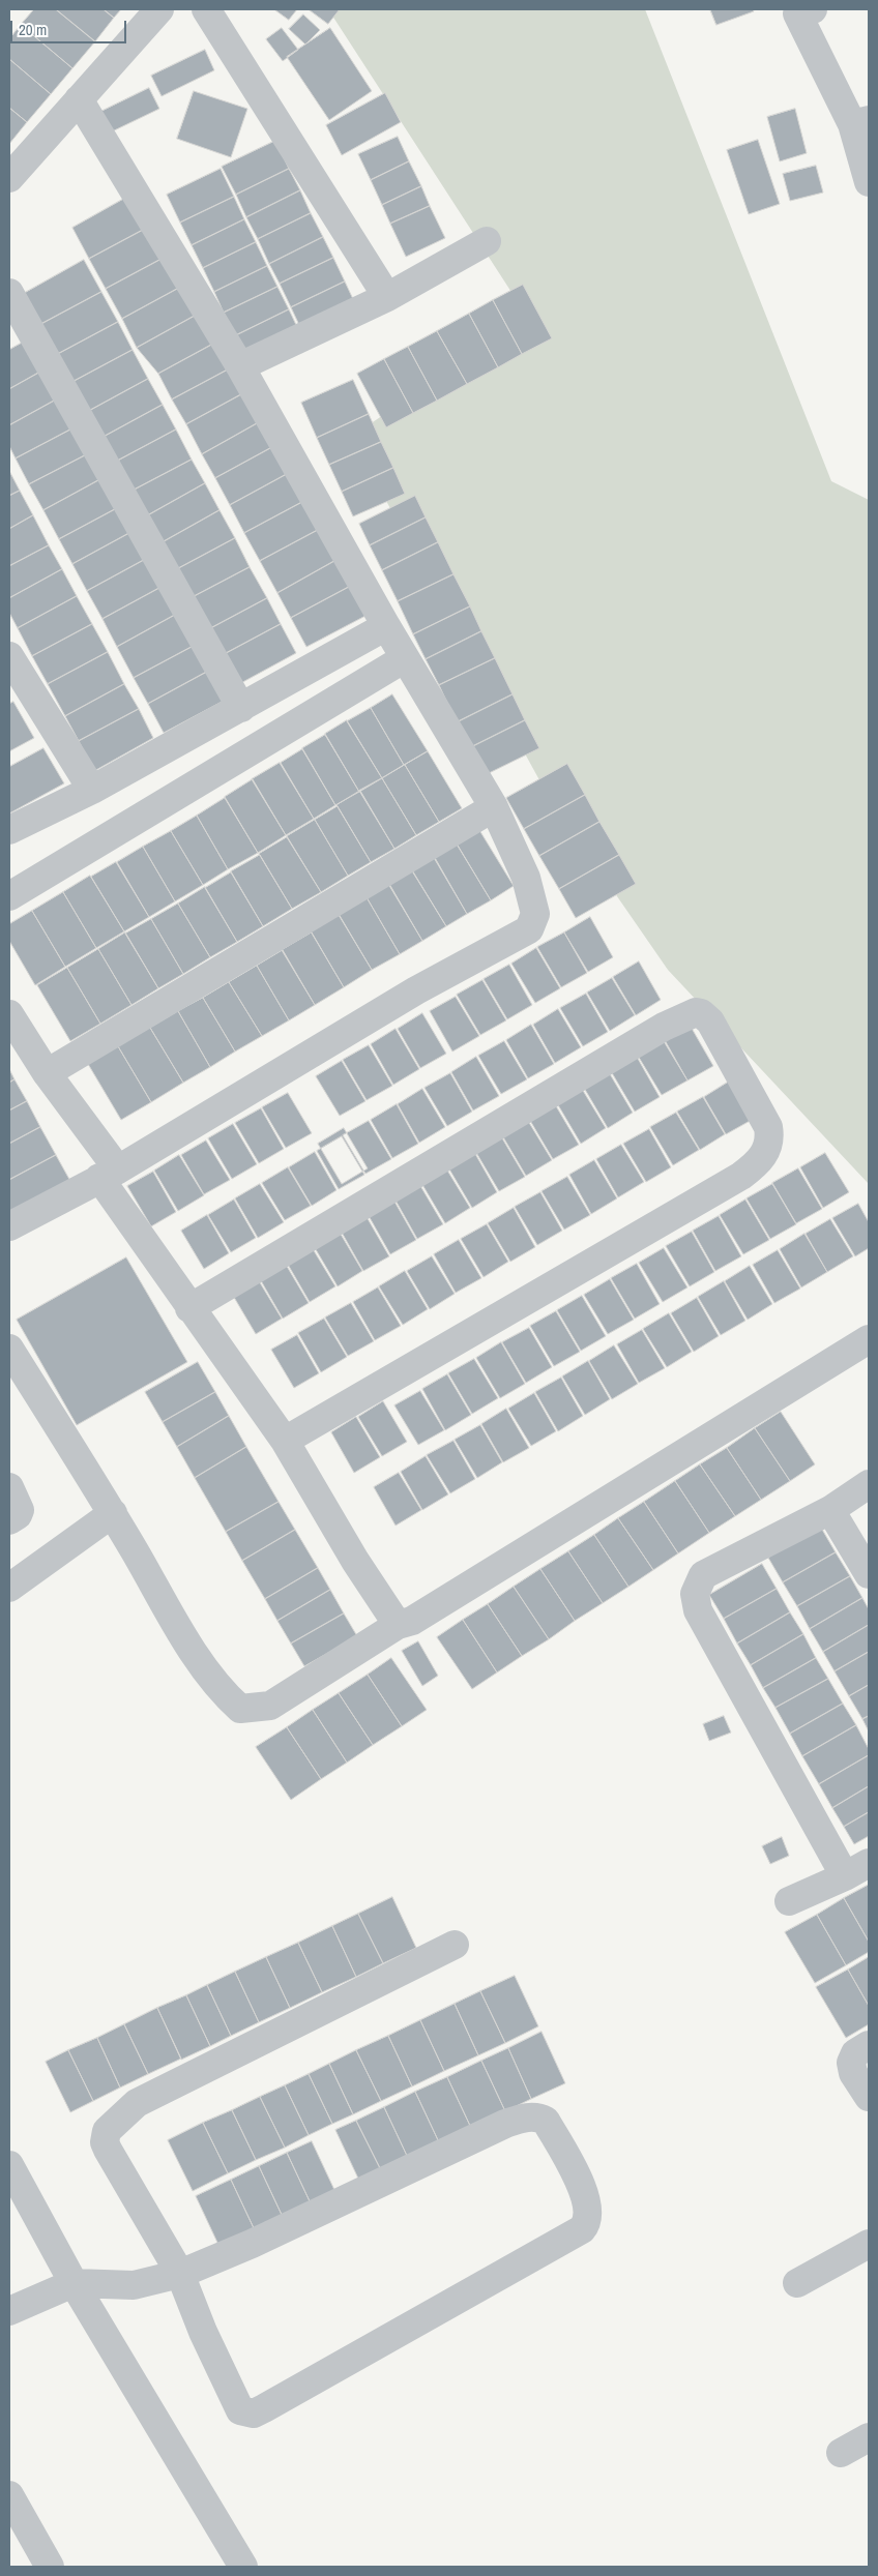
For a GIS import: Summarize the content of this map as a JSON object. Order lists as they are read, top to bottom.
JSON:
{
  "scale_bar": "20 m"
}
